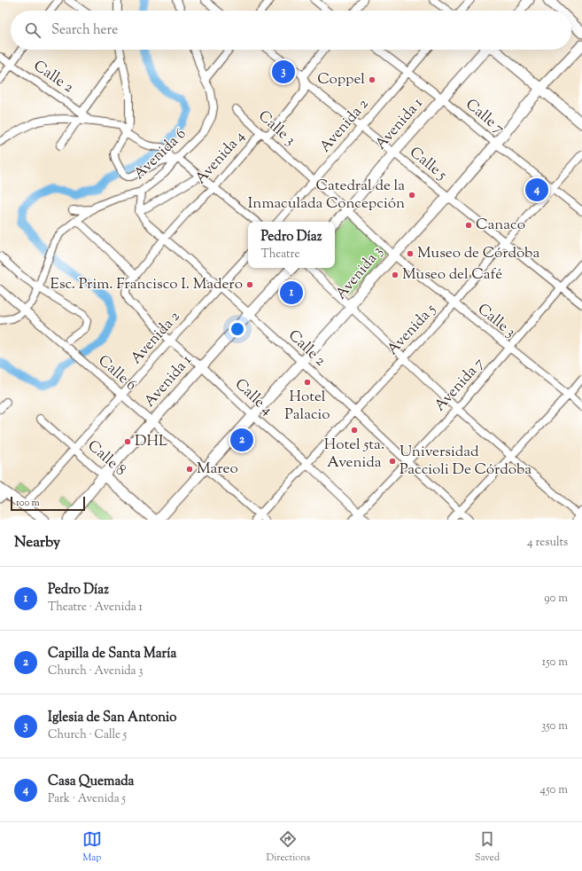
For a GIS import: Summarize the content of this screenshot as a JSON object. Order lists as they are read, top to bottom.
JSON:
{
  "streets": {
    "main road": ["Avenida 1", "Avenida 3", "Calle 8"],
    "street": [
      "Calle 2",
      "Calle 7",
      "Avenida 2",
      "Calle 3",
      "Avenida 6",
      "Avenida 4",
      "Calle 5",
      "Avenida 5",
      "Calle 6",
      "Avenida 7",
      "Calle 4"
    ]
  },
  "crossings": [
    ["Calle 2", "Avenida 1"],
    ["Calle 2", "Avenida 2"],
    ["Calle 2", "Avenida 4"],
    ["Calle 2", "Avenida 3"],
    ["Calle 2", "Avenida 5"],
    ["Calle 2", "Avenida 7"],
    ["Calle 7", "Avenida 1"],
    ["Calle 7", "Avenida 2"],
    ["Calle 7", "Avenida 3"],
    ["Calle 7", "Avenida 5"],
    ["Avenida 1", "Calle 3"],
    ["Avenida 1", "Calle 5"],
    ["Avenida 1", "Calle 6"],
    ["Avenida 1", "Calle 4"],
    ["Avenida 1", "Calle 8"],
    ["Avenida 2", "Calle 3"],
    ["Avenida 2", "Calle 5"],
    ["Avenida 2", "Calle 6"],
    ["Avenida 2", "Calle 4"],
    ["Avenida 2", "Calle 8"],
    ["Calle 3", "Avenida 4"],
    ["Calle 3", "Avenida 3"],
    ["Calle 3", "Avenida 5"],
    ["Calle 3", "Avenida 7"],
    ["Avenida 6", "Calle 6"],
    ["Avenida 4", "Calle 5"],
    ["Avenida 4", "Calle 4"],
    ["Calle 5", "Avenida 3"],
    ["Calle 5", "Avenida 5"],
    ["Calle 5", "Avenida 7"],
    ["Avenida 3", "Calle 6"],
    ["Avenida 3", "Calle 4"],
    ["Avenida 5", "Calle 6"],
    ["Avenida 5", "Calle 4"],
    ["Avenida 7", "Calle 4"]
  ],
  "places": [
    "Coppel",
    "Catedral de la Inmaculada Concepción",
    "Canaco",
    "Museo de Córdoba",
    "Museo del Café",
    "Esc. Prim. Francisco I. Madero",
    "Hotel Palacio",
    "Hotel 5ta. Avenida",
    "DHL",
    "Universidad Paccioli De Córdoba",
    "Mareo"
  ],
  "scale_bar": "100 m",
  "page": {
    "search": "Search here",
    "pins": [
      "3",
      "4",
      "1",
      "2"
    ],
    "popup": ["Pedro Díaz", "Theatre"],
    "scale": "100 m",
    "heading": ["Nearby", "4 results"],
    "list": [
      {
        "mark": "1",
        "name": "Pedro Díaz",
        "note": "Theatre · Avenida 1",
        "value": "90 m"
      },
      {
        "mark": "2",
        "name": "Capilla de Santa María",
        "note": "Church · Avenida 3",
        "value": "150 m"
      },
      {
        "mark": "3",
        "name": "Iglesia de San Antonio",
        "note": "Church · Calle 5",
        "value": "350 m"
      },
      {
        "mark": "4",
        "name": "Casa Quemada",
        "note": "Park · Avenida 5",
        "value": "450 m"
      }
    ],
    "nav": ["Map", "Directions", "Saved"]
  }
}
